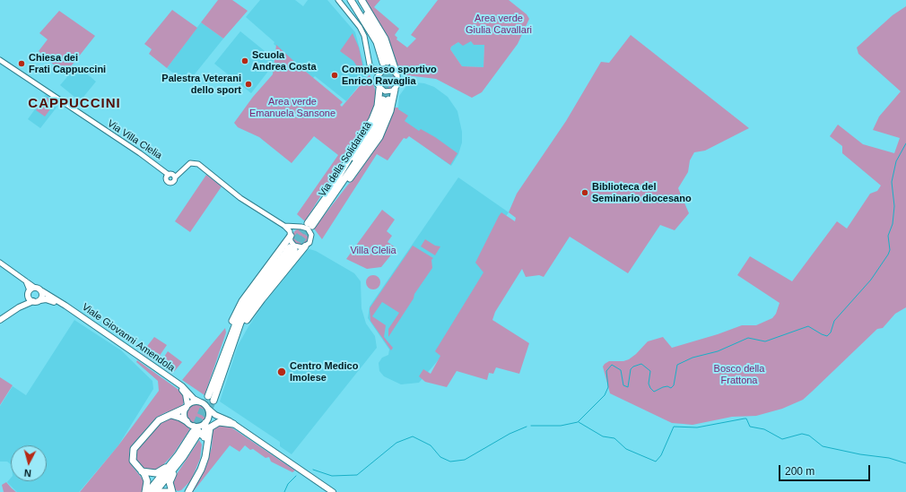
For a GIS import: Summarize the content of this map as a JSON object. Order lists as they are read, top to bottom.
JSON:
{
  "streets": {
    "highway": ["Via della Solidarietà"],
    "main road": ["Viale Giovanni Amendola"],
    "street": ["Via Villa Clelia"]
  },
  "districts": ["CAPPUCCINI"],
  "parks": [
    "Area verde Giulia Cavallari",
    "Area verde Emanuela Sansone",
    "Villa Clelia",
    "Bosco della Frattona"
  ],
  "places": [
    "Scuola Andrea Costa",
    "Chiesa dei Frati Cappuccini",
    "Complesso sportivo Enrico Ravaglia",
    "Palestra Veterani dello sport",
    "Biblioteca del Seminario diocesano",
    "Centro Medico Imolese"
  ],
  "scale_bar": "200 m",
  "north": "bottom"
}
